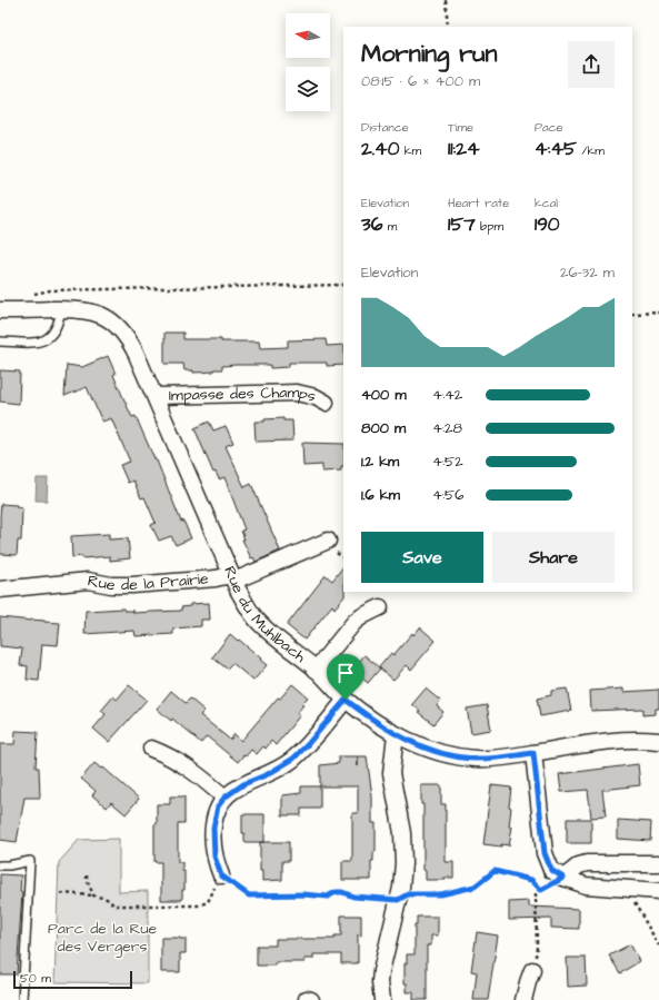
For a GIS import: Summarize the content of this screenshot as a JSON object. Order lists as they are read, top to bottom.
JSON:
{
  "streets": {
    "street": ["Impasse des Champs", "Rue de la Prairie", "Rue du Muhlbach"]
  },
  "crossings": [
    ["Impasse des Champs", "Rue du Muhlbach"],
    ["Rue de la Prairie", "Rue du Muhlbach"]
  ],
  "parks": ["Parc de la Rue des Vergers"],
  "scale_bar": "50 m",
  "north": "left",
  "page": {
    "heading": ["Morning run", "08:15 · 6 × 400 m"],
    "stats": [
      ["Distance", "2.40 km"],
      ["Time", "11:24"],
      ["Pace", "4:45 /km"],
      ["Elevation", "36 m"],
      ["Heart rate", "157 bpm"],
      ["kcal", "190"]
    ],
    "chart": ["Elevation", "26–32 m"],
    "list": [
      {
        "name": "400 m",
        "note": "4:42"
      },
      {
        "name": "800 m",
        "note": "4:28"
      },
      {
        "name": "1.2 km",
        "note": "4:52"
      },
      {
        "name": "1.6 km",
        "note": "4:56"
      }
    ],
    "buttons": ["Save", "Share"],
    "scale": "50 m"
  }
}
